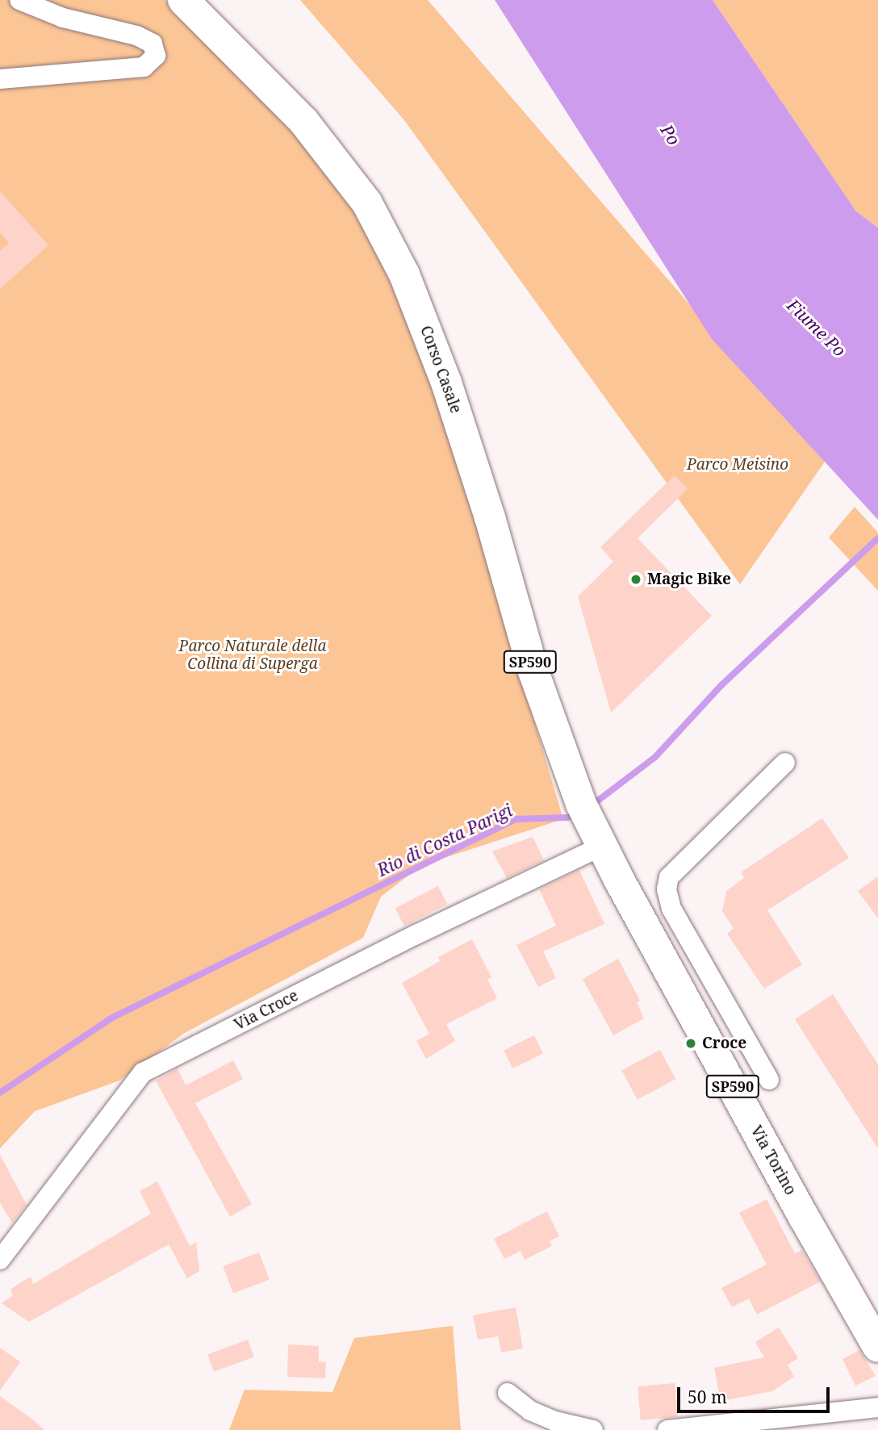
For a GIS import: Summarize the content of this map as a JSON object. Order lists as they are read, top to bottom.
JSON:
{
  "streets": {
    "main road": ["Corso Casale", "SP590", "Via Torino"],
    "street": ["Via Croce"]
  },
  "crossings": [
    ["Corso Casale", "Via Croce"],
    ["Corso Casale", "Via Torino"],
    ["Via Croce", "Via Torino"]
  ],
  "water": ["Po", "Fiume Po", "Rio di Costa Parigi"],
  "parks": ["Parco Meisino", "Parco Naturale della Collina di Superga"],
  "places": ["Magic Bike", "Croce"],
  "scale_bar": "50 m"
}
